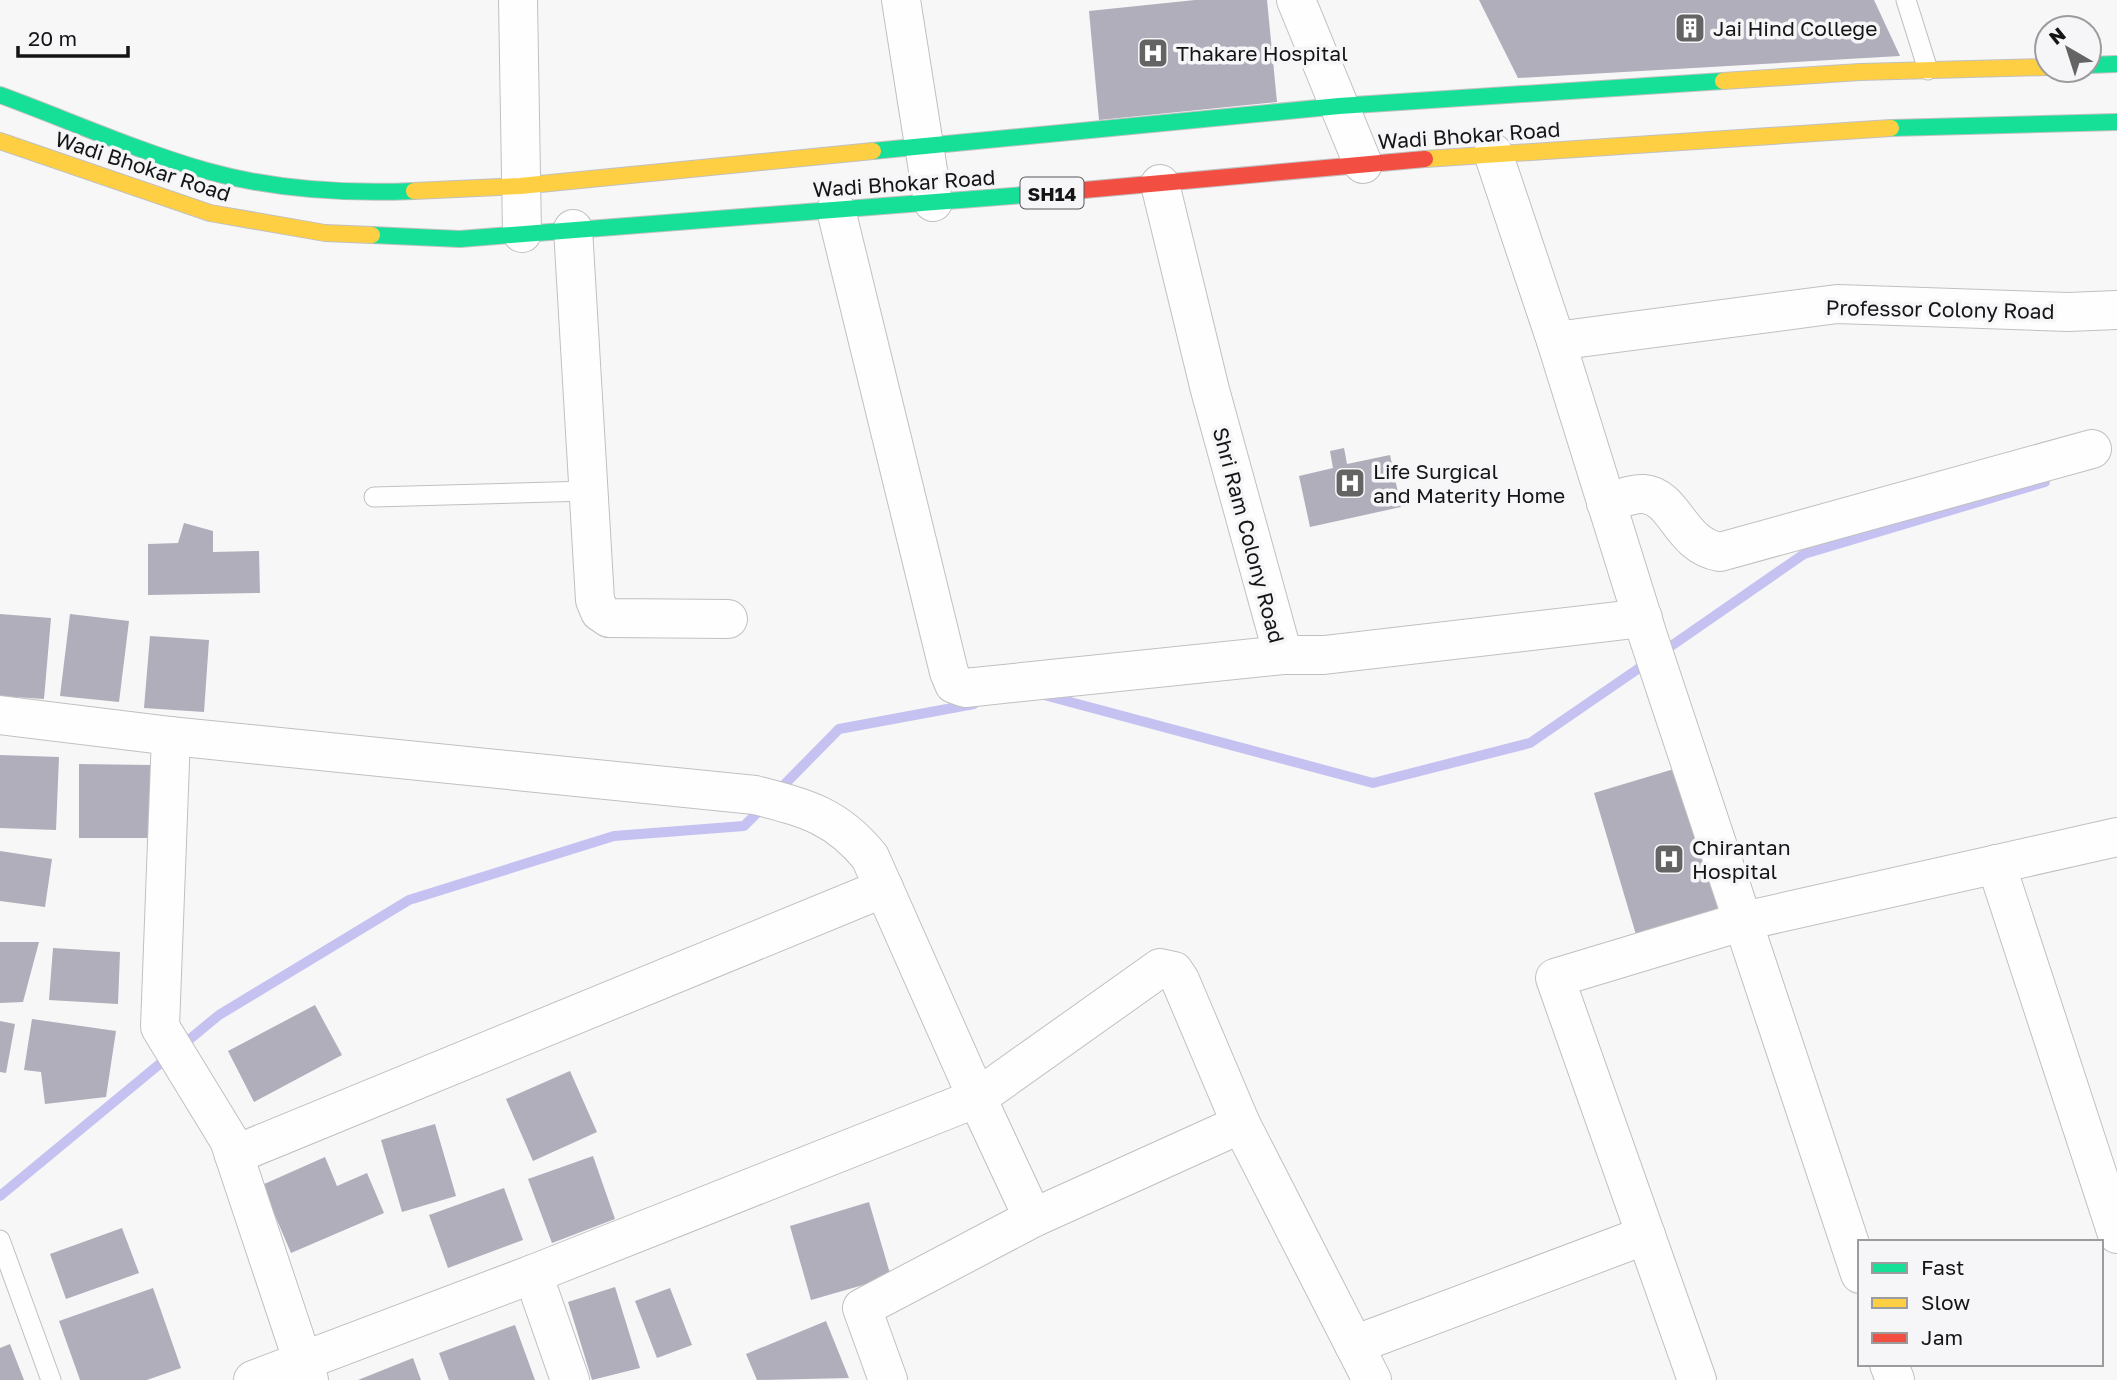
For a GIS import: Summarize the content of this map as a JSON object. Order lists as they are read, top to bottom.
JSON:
{
  "streets": {
    "main road": ["Wadi Bhokar Road", "SH14"],
    "street": ["Professor Colony Road", "Shri Ram Colony Road"]
  },
  "crossings": [
    ["Wadi Bhokar Road", "Shri Ram Colony Road"]
  ],
  "places": {
    "building": ["Jai Hind College"],
    "hospital": ["Thakare Hospital", "Life Surgical and Materity Home", "Chirantan Hospital"]
  },
  "legend": ["Fast", "Slow", "Jam"],
  "scale_bar": "20 m",
  "north": "top left"
}
